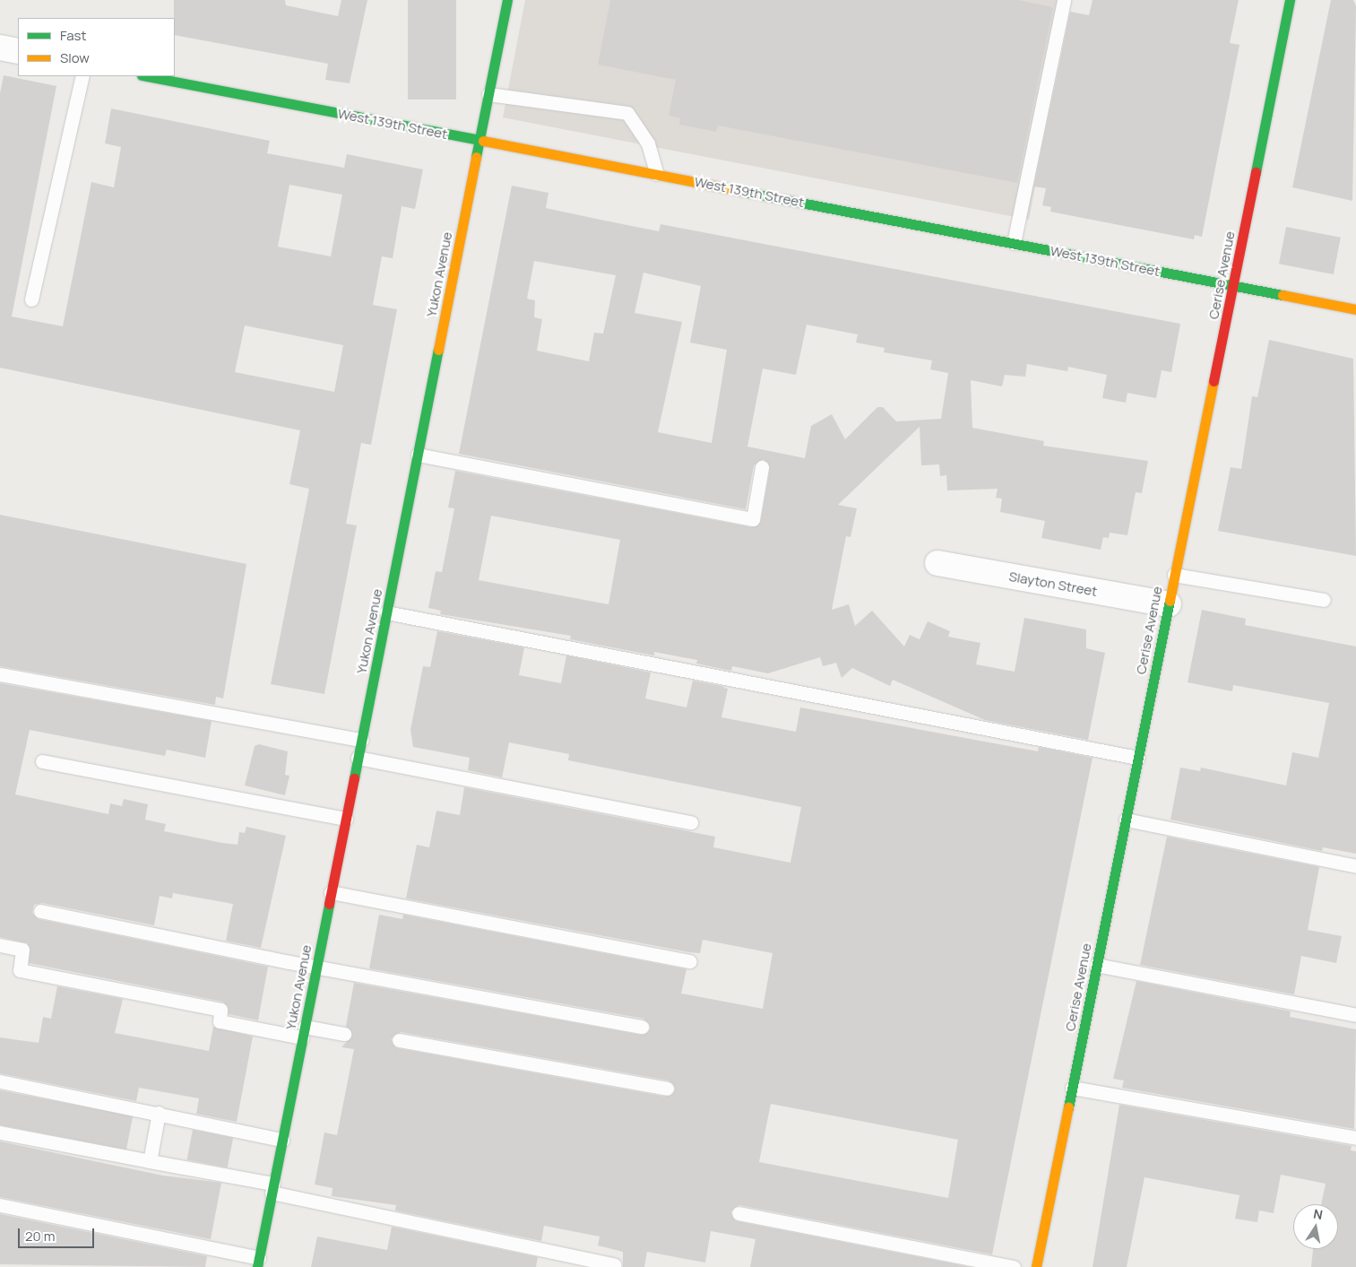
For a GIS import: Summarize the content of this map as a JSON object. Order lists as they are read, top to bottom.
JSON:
{
  "streets": {
    "street": [
      "West 139th Street",
      "Yukon Avenue",
      "Cerise Avenue",
      "Slayton Street"
    ]
  },
  "crossings": [
    ["West 139th Street", "Yukon Avenue"],
    ["West 139th Street", "Cerise Avenue"],
    ["Cerise Avenue", "Slayton Street"]
  ],
  "legend": ["Fast", "Slow"],
  "scale_bar": "20 m",
  "north": "top"
}
